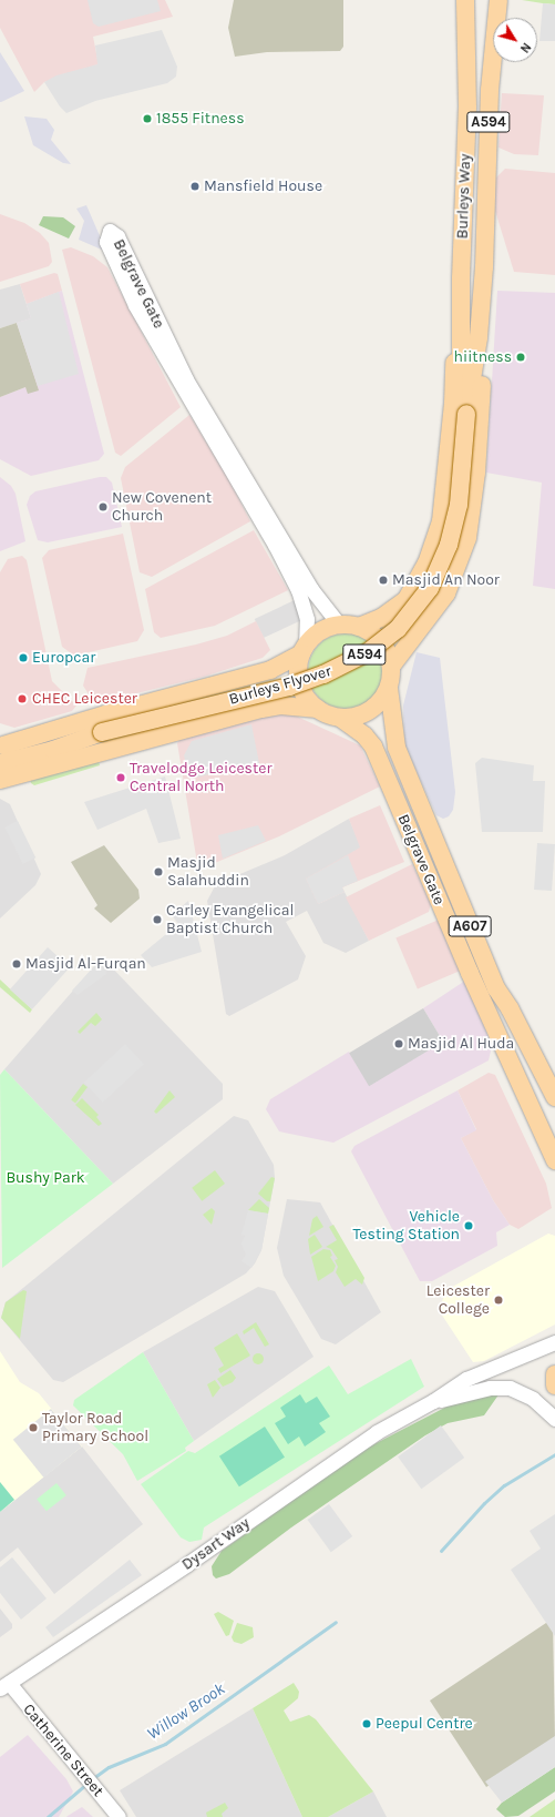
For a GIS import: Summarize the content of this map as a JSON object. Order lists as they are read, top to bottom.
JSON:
{
  "streets": {
    "main road": [
      "A594",
      "Burleys Way",
      "Belgrave Gate",
      "Burleys Flyover",
      "A607"
    ],
    "street": ["Dysart Way", "Catherine Street"]
  },
  "crossings": [
    ["A594", "Burleys Way"],
    ["A594", "Belgrave Gate"],
    ["A594", "Burleys Flyover"],
    ["Burleys Way", "Burleys Flyover"],
    ["Dysart Way", "Catherine Street"]
  ],
  "water": ["Willow Brook"],
  "parks": ["Bushy Park"],
  "places": [
    "1855 Fitness",
    "Mansfield House",
    "hiitness",
    "New Covenent Church",
    "Masjid An Noor",
    "Europcar",
    "CHEC Leicester",
    "Travelodge Leicester Central North",
    "Masjid Salahuddin",
    "Carley Evangelical Baptist Church",
    "Masjid Al-Furqan",
    "Masjid Al Huda",
    "Vehicle Testing Station",
    "Leicester College",
    "Taylor Road Primary School",
    "Peepul Centre"
  ],
  "north": "bottom right"
}
